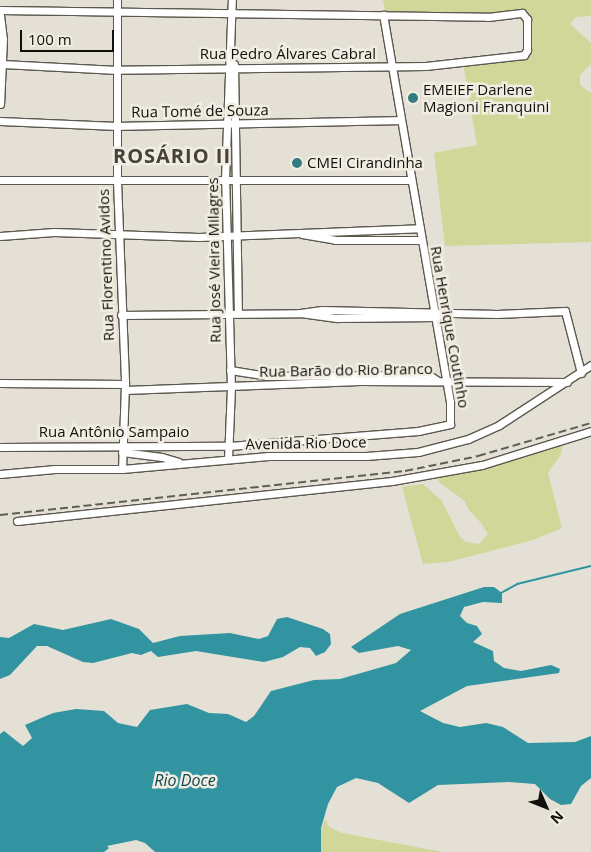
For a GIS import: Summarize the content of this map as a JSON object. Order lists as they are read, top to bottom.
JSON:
{
  "streets": {
    "street": [
      "Rua Pedro Álvares Cabral",
      "Rua Tomé de Souza",
      "Rua José Vieira Milagres",
      "Rua Florentino Avidos",
      "Rua Henrique Coutinho",
      "Rua Barão do Rio Branco",
      "Rua Antônio Sampaio",
      "Avenida Rio Doce"
    ]
  },
  "crossings": [
    ["Rua Pedro Álvares Cabral", "Rua José Vieira Milagres"],
    ["Rua Pedro Álvares Cabral", "Rua Florentino Avidos"],
    ["Rua Pedro Álvares Cabral", "Rua Henrique Coutinho"],
    ["Rua Tomé de Souza", "Rua José Vieira Milagres"],
    ["Rua Tomé de Souza", "Rua Florentino Avidos"],
    ["Rua Tomé de Souza", "Rua Henrique Coutinho"],
    ["Rua José Vieira Milagres", "Rua Henrique Coutinho"],
    ["Rua José Vieira Milagres", "Rua Barão do Rio Branco"],
    ["Rua José Vieira Milagres", "Rua Antônio Sampaio"],
    ["Rua José Vieira Milagres", "Avenida Rio Doce"],
    ["Rua Florentino Avidos", "Rua Barão do Rio Branco"],
    ["Rua Florentino Avidos", "Rua Antônio Sampaio"],
    ["Rua Florentino Avidos", "Avenida Rio Doce"],
    ["Rua Henrique Coutinho", "Rua Barão do Rio Branco"],
    ["Rua Henrique Coutinho", "Rua Antônio Sampaio"],
    ["Rua Barão do Rio Branco", "Avenida Rio Doce"]
  ],
  "districts": ["ROSÁRIO II"],
  "water": ["Rio Doce"],
  "places": ["EMEIEF Darlene Magioni Franquini", "CMEI Cirandinha"],
  "scale_bar": "100 m",
  "north": "bottom right"
}
